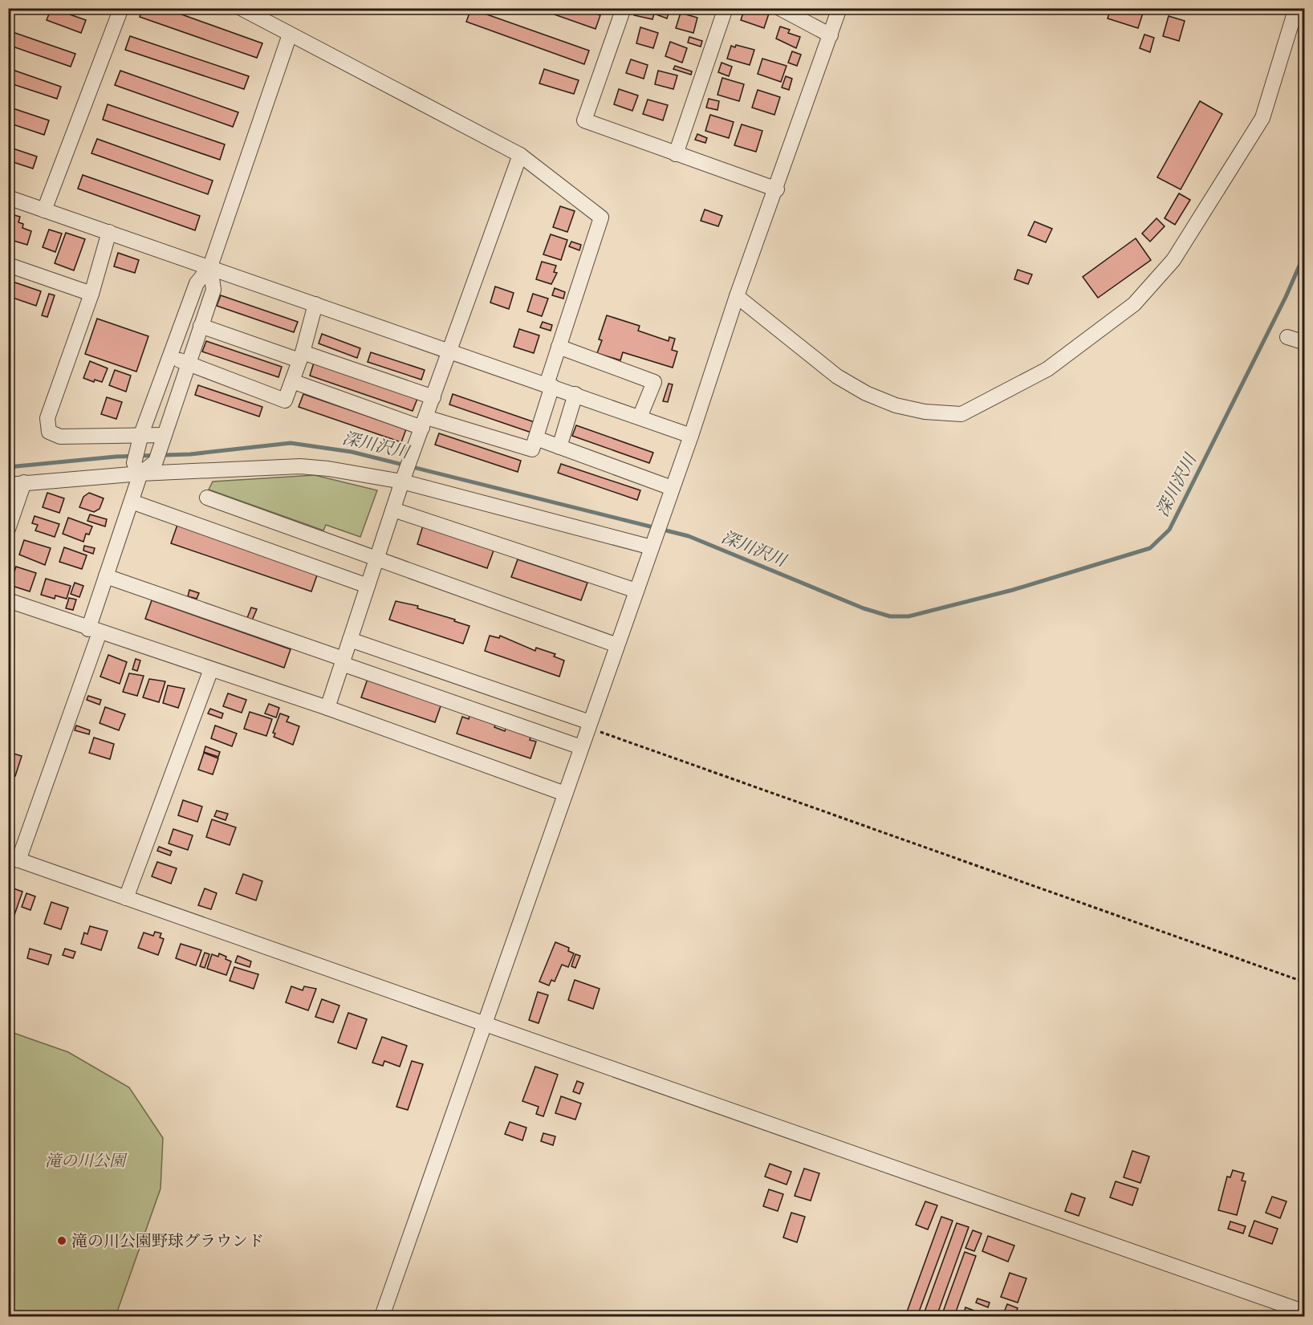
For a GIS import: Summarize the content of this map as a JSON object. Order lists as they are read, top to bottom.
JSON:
{
  "water": ["深川沢川"],
  "parks": ["滝の川公園"],
  "places": ["滝の川公園野球グラウンド"]
}
